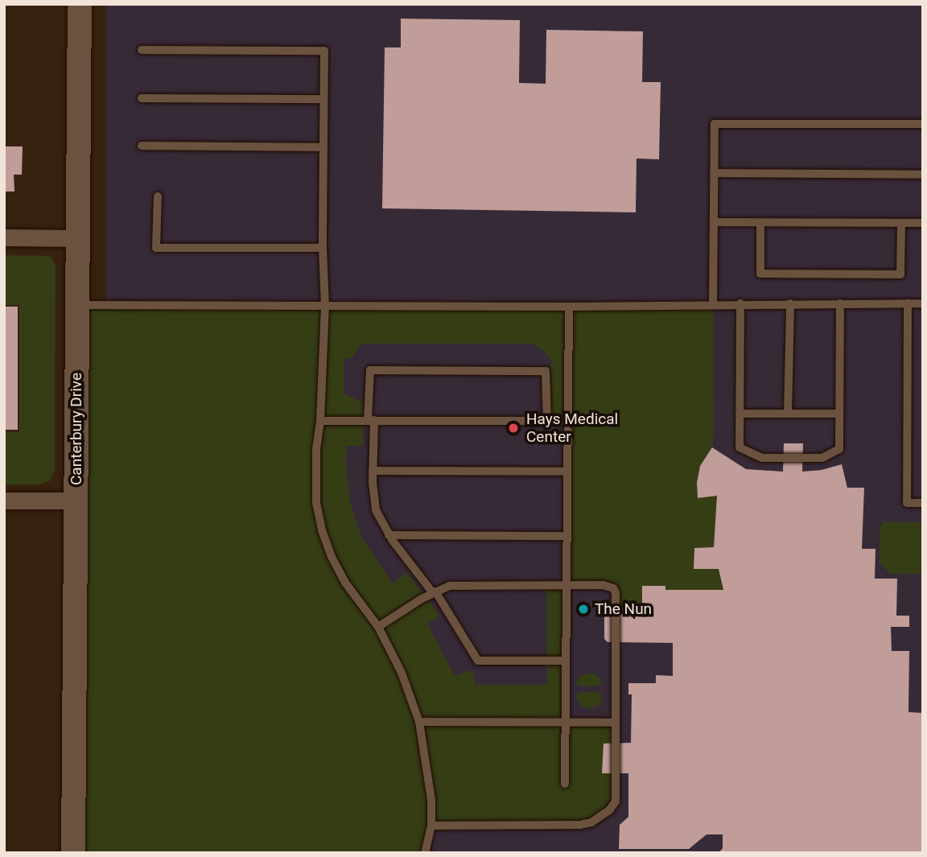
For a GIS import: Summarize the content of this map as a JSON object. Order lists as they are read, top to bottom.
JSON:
{
  "streets": {
    "main road": ["Canterbury Drive"]
  },
  "places": ["Hays Medical Center", "The Nun"]
}
